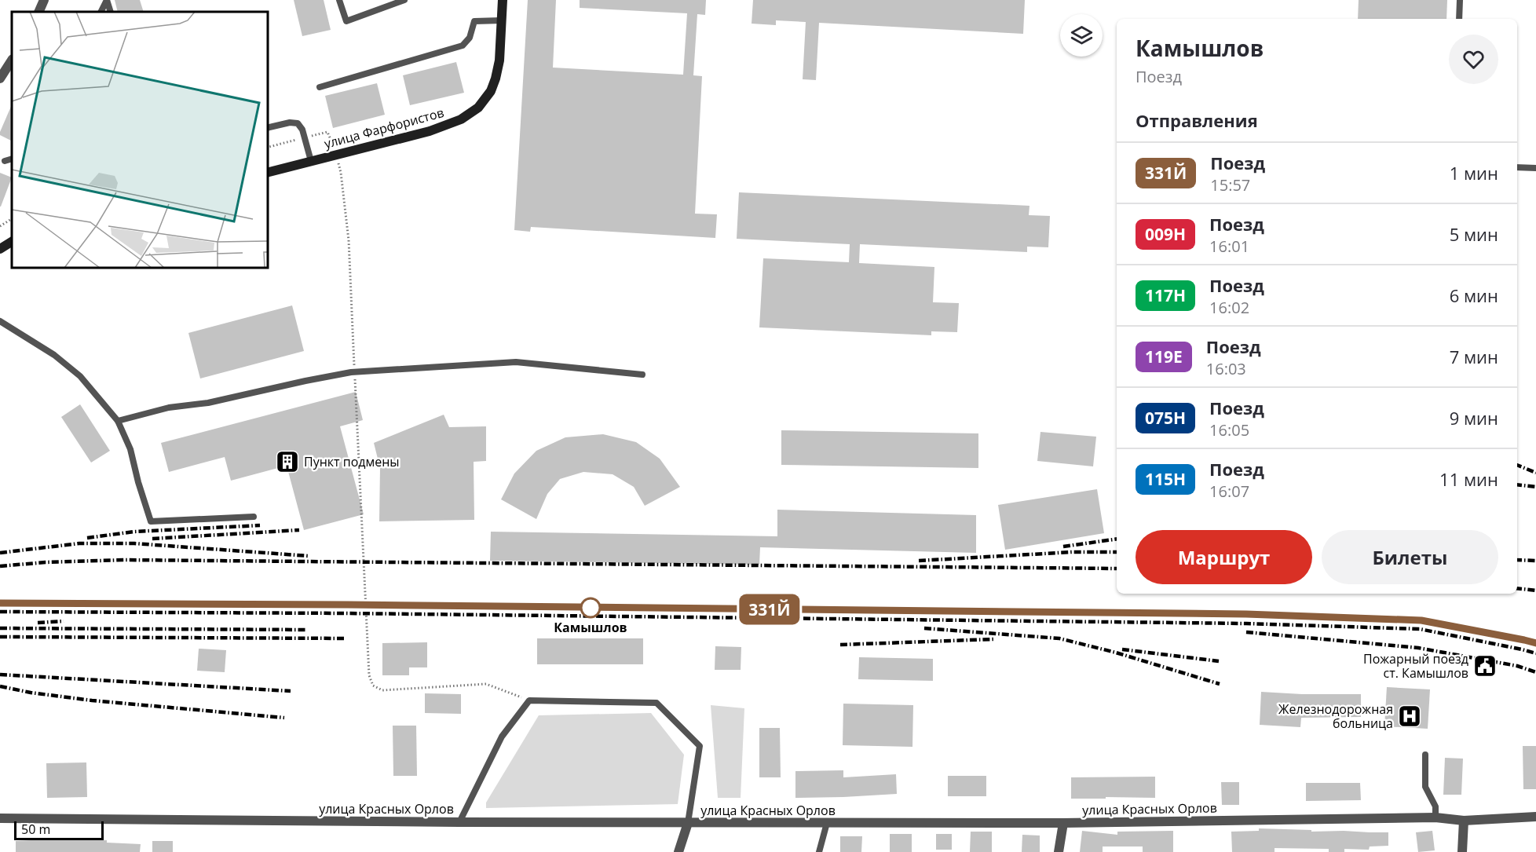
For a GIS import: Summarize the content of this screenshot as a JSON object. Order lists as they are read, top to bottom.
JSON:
{
  "streets": {
    "street": ["улица Фарфористов", "улица Красных Орлов"]
  },
  "places": {
    "building": ["Пункт подмены"],
    "other": ["Камышлов"],
    "public building": ["Пожарный поезд ст. Камышлов"],
    "hospital": ["Железнодорожная больница"]
  },
  "scale_bar": "50 m",
  "page": {
    "on_map": "331Й",
    "heading": [
      ["Камышлов", "Поезд"],
      "Отправления"
    ],
    "list": [
      {
        "mark": "331Й",
        "name": "Поезд",
        "note": "15:57",
        "value": "1 мин"
      },
      {
        "mark": "009Н",
        "name": "Поезд",
        "note": "16:01",
        "value": "5 мин"
      },
      {
        "mark": "117Н",
        "name": "Поезд",
        "note": "16:02",
        "value": "6 мин"
      },
      {
        "mark": "119Е",
        "name": "Поезд",
        "note": "16:03",
        "value": "7 мин"
      },
      {
        "mark": "075Н",
        "name": "Поезд",
        "note": "16:05",
        "value": "9 мин"
      },
      {
        "mark": "115Н",
        "name": "Поезд",
        "note": "16:07",
        "value": "11 мин"
      }
    ],
    "buttons": ["Маршрут", "Билеты"],
    "scale": "50 m"
  }
}
